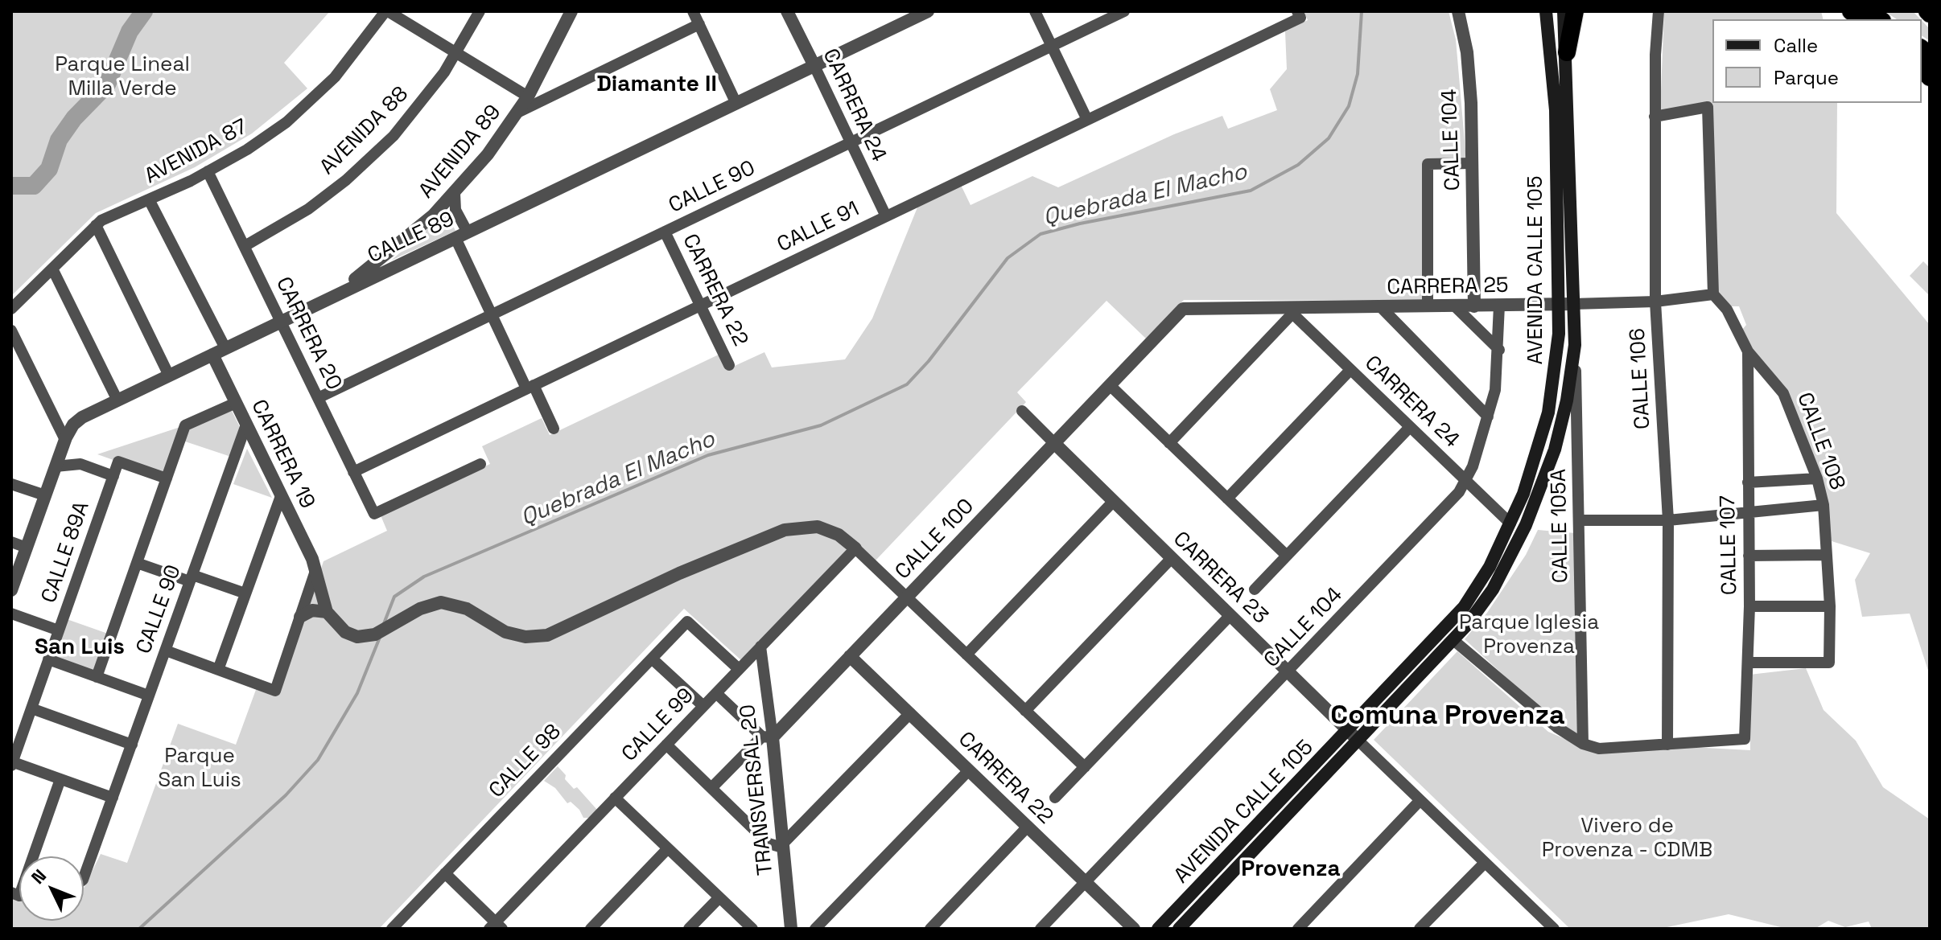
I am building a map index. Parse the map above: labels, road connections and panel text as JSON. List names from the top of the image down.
{
  "streets": {
    "main road": ["AVENIDA CALLE 105"],
    "street": [
      "CARRERA 24",
      "AVENIDA 88",
      "CALLE 104",
      "AVENIDA 87",
      "AVENIDA 89",
      "CALLE 90",
      "CALLE 91",
      "CALLE 89",
      "CARRERA 25",
      "CARRERA 22",
      "CARRERA 20",
      "CALLE 106",
      "CALLE 108",
      "CARRERA 19",
      "CALLE 105A",
      "CALLE 100",
      "CALLE 107",
      "CALLE 89A",
      "CARRERA 23",
      "CALLE 99",
      "CALLE 98",
      "TRANSVERSAL 20"
    ]
  },
  "crossings": [
    ["CARRERA 24", "CALLE 104"],
    ["CARRERA 24", "CALLE 90"],
    ["CARRERA 24", "CALLE 91"],
    ["CARRERA 24", "CALLE 89"],
    ["CARRERA 24", "AVENIDA CALLE 105"],
    ["CARRERA 24", "CARRERA 25"],
    ["AVENIDA 88", "CARRERA 20"],
    ["CALLE 104", "CARRERA 25"],
    ["CALLE 104", "CARRERA 22"],
    ["CALLE 104", "CARRERA 23"],
    ["AVENIDA 87", "CARRERA 20"],
    ["AVENIDA 89", "CALLE 89"],
    ["CALLE 90", "CARRERA 22"],
    ["CALLE 90", "CARRERA 20"],
    ["CALLE 90", "CARRERA 19"],
    ["CALLE 91", "CARRERA 22"],
    ["CALLE 91", "CARRERA 20"],
    ["CALLE 89", "CARRERA 20"],
    ["CALLE 89", "CARRERA 19"],
    ["AVENIDA CALLE 105", "CARRERA 25"],
    ["AVENIDA CALLE 105", "CALLE 105A"],
    ["AVENIDA CALLE 105", "CARRERA 23"],
    ["CARRERA 25", "CALLE 106"],
    ["CARRERA 25", "CALLE 108"],
    ["CARRERA 25", "CALLE 100"],
    ["CARRERA 22", "CALLE 100"],
    ["CALLE 106", "CALLE 107"],
    ["CALLE 108", "CALLE 107"],
    ["CALLE 100", "CARRERA 23"],
    ["CALLE 100", "TRANSVERSAL 20"],
    ["CALLE 99", "CALLE 98"],
    ["CALLE 99", "TRANSVERSAL 20"]
  ],
  "districts": [
    "Diamante II",
    "San Luis",
    "Comuna Provenza",
    "Provenza"
  ],
  "water": ["Quebrada El Macho"],
  "parks": [
    "Parque Lineal Milla Verde",
    "Parque Iglesia Provenza",
    "Parque San Luis",
    "Vivero de Provenza - CDMB"
  ],
  "legend": ["Calle", "Parque"],
  "north": "top left"
}
